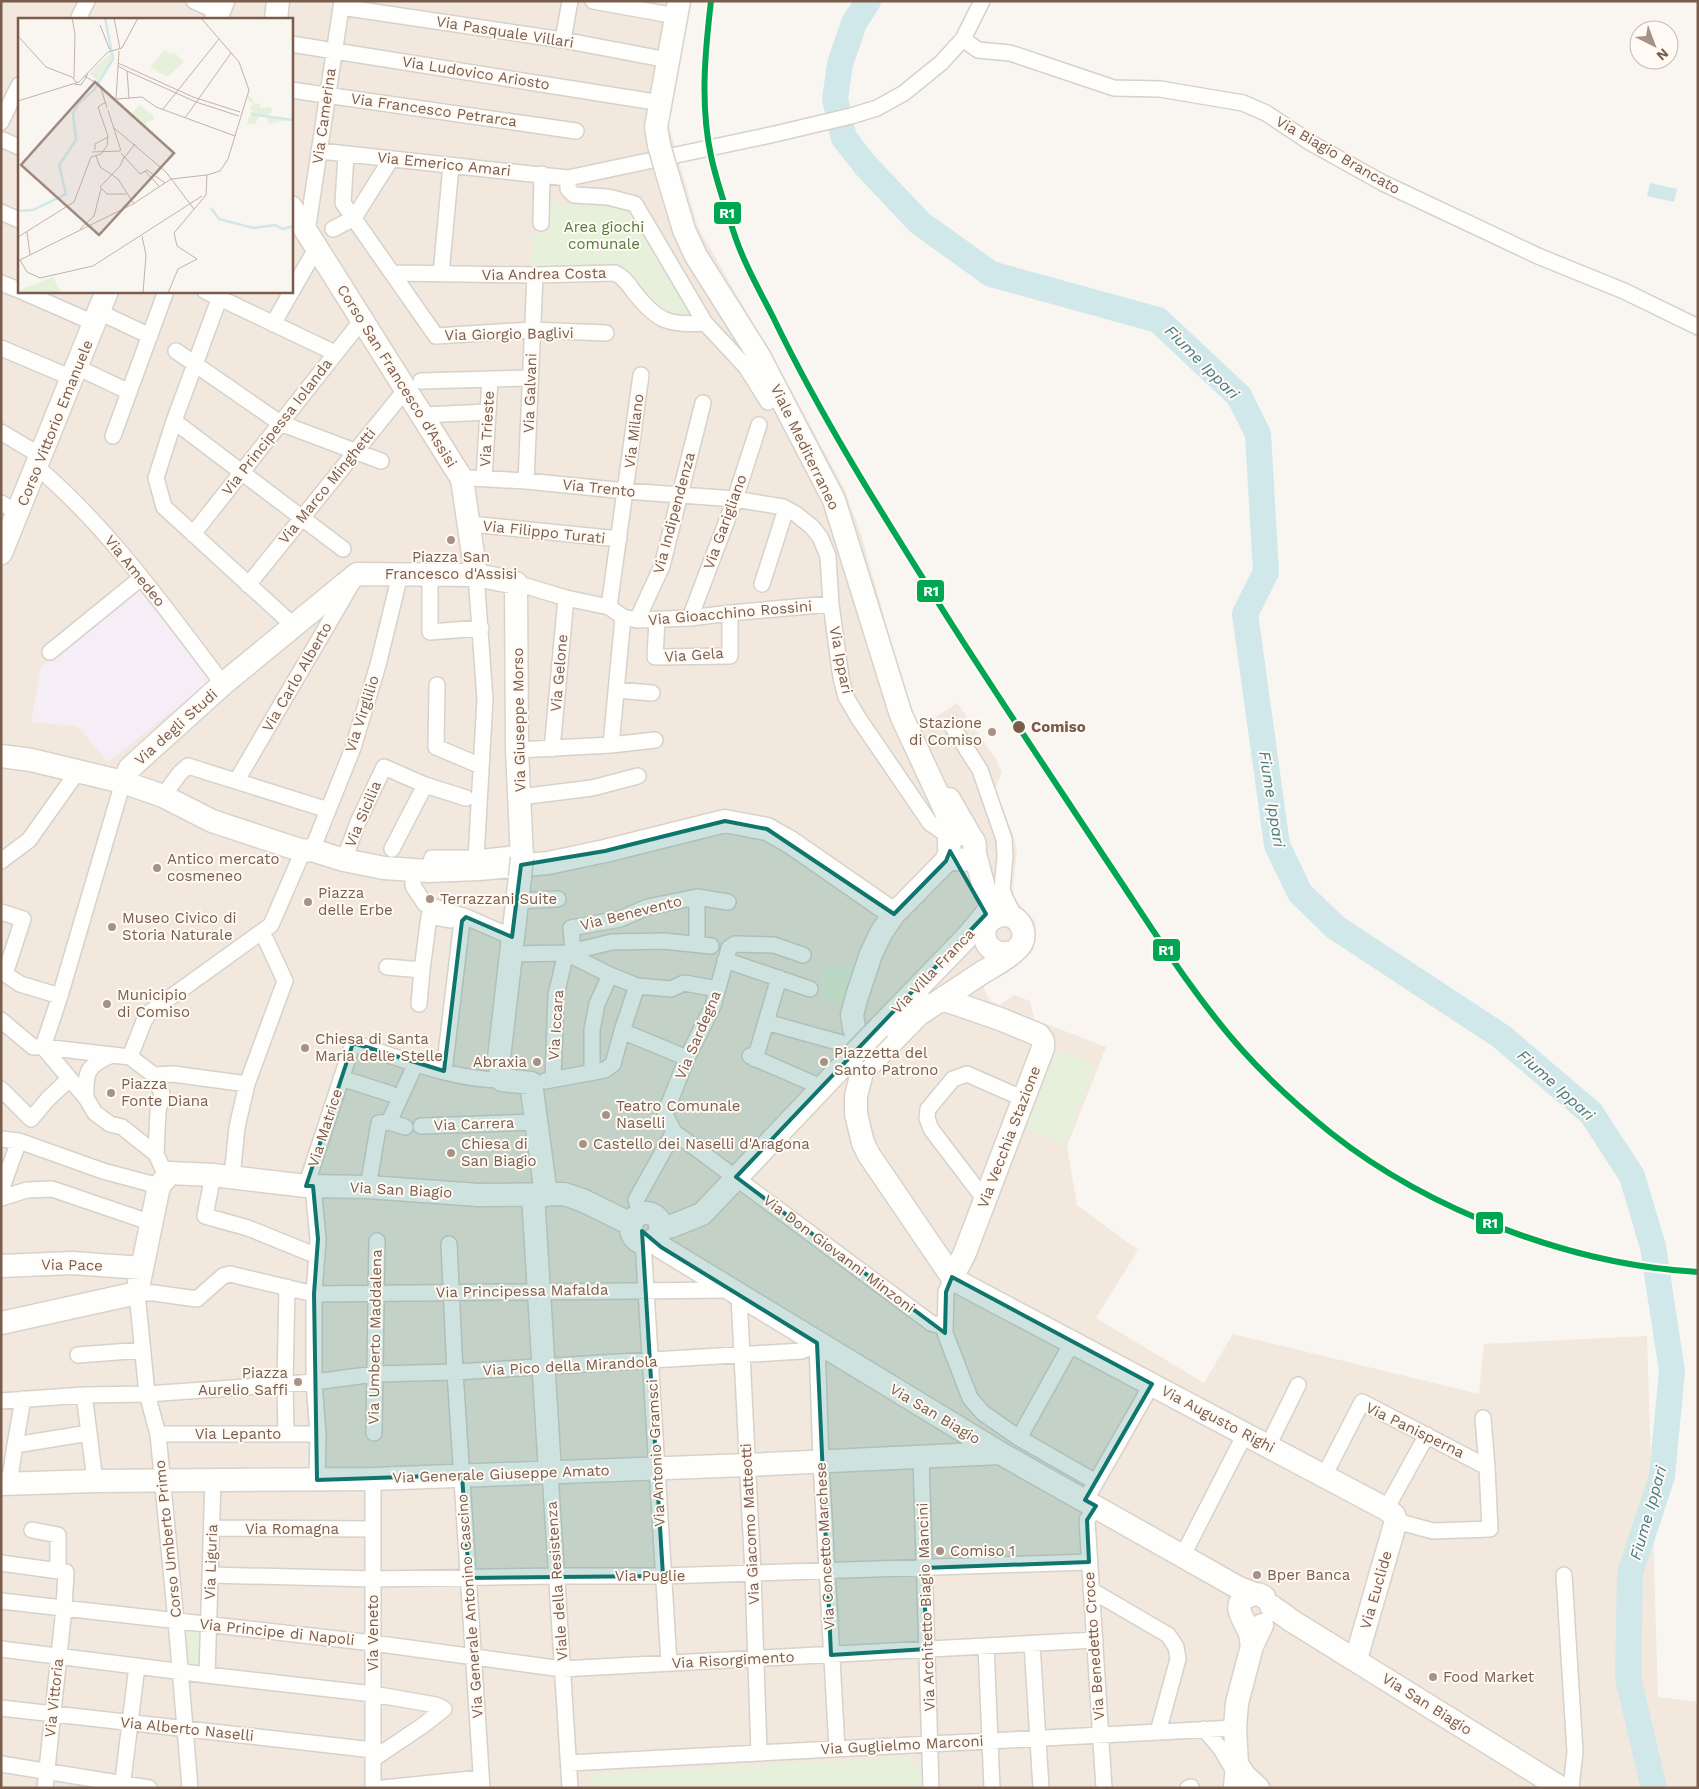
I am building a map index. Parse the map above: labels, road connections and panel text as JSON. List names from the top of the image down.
{
  "streets": {
    "street": [
      "Via Pasquale Villari",
      "Via Ludovico Ariosto",
      "Via Francesco Petrarca",
      "Via Camerina",
      "Via Biagio Brancato",
      "Via Emerico Amari",
      "Via Andrea Costa",
      "Via Giorgio Baglivi",
      "Corso San Francesco d'Assisi",
      "Via Galvani",
      "Corso Vittorio Emanuele",
      "Via Principessa Iolanda",
      "Via Trieste",
      "Via Milano",
      "Viale Mediterraneo",
      "Via Marco Minghetti",
      "Via Trento",
      "Via Indipendenza",
      "Via Garigliano",
      "Via Filippo Turati",
      "Via Amedeo",
      "Via Gioacchino Rossini",
      "Via Gela",
      "Via Ippari",
      "Via Gelone",
      "Via Carlo Alberto",
      "Via Virglilio",
      "Via Giuseppe Morso",
      "Via degli Studi",
      "Via Sicilia",
      "Via Benevento",
      "Via Villa Franca",
      "Via Iccara",
      "Via Sardegna",
      "Via Carrera",
      "Via Matrice",
      "Via Vecchia Stazione",
      "Via San Biagio",
      "Via Don Giovanni Minzoni",
      "Via Pace",
      "Via Principessa Mafalda",
      "Via Umberto Maddalena",
      "Via Pico della Mirandola",
      "Via Augusto Righi",
      "Via Panisperna",
      "Via Lepanto",
      "Via Antonio Gramsci",
      "Via Generale Giuseppe Amato",
      "Via Giacomo Matteotti",
      "Via Romagna",
      "Corso Umberto Primo",
      "Via Concetto Marchese",
      "Via Liguria",
      "Via Puglie",
      "Viale della Resistenza",
      "Via Euclide",
      "Via Generale Antonino Cascino",
      "Via Architetto Biagio Mancini",
      "Via Principe di Napoli",
      "Via Veneto",
      "Via Benedetto Croce",
      "Via Risorgimento",
      "Via Vittoria",
      "Via Alberto Naselli",
      "Via Guglielmo Marconi"
    ]
  },
  "crossings": [
    ["Via Pasquale Villari", "Via Camerina"],
    ["Via Pasquale Villari", "Viale Mediterraneo"],
    ["Via Ludovico Ariosto", "Via Camerina"],
    ["Via Ludovico Ariosto", "Viale Mediterraneo"],
    ["Via Francesco Petrarca", "Via Camerina"],
    ["Via Camerina", "Via Emerico Amari"],
    ["Via Camerina", "Corso San Francesco d'Assisi"],
    ["Via Emerico Amari", "Via Giorgio Baglivi"],
    ["Via Andrea Costa", "Via Giorgio Baglivi"],
    ["Via Andrea Costa", "Via Galvani"],
    ["Via Giorgio Baglivi", "Via Galvani"],
    ["Corso San Francesco d'Assisi", "Via Principessa Iolanda"],
    ["Corso San Francesco d'Assisi", "Via Trieste"],
    ["Corso San Francesco d'Assisi", "Via Marco Minghetti"],
    ["Corso San Francesco d'Assisi", "Via Trento"],
    ["Corso San Francesco d'Assisi", "Via Filippo Turati"],
    ["Via Galvani", "Via Trento"],
    ["Corso Vittorio Emanuele", "Via Amedeo"],
    ["Via Trieste", "Via Trento"],
    ["Via Milano", "Via Trento"],
    ["Via Milano", "Via Filippo Turati"],
    ["Via Trento", "Via Indipendenza"],
    ["Via Trento", "Via Garigliano"],
    ["Via Trento", "Via Ippari"],
    ["Via Indipendenza", "Via Gioacchino Rossini"],
    ["Via Garigliano", "Via Gioacchino Rossini"],
    ["Via Garigliano", "Via Ippari"],
    ["Via Amedeo", "Via degli Studi"],
    ["Via Gioacchino Rossini", "Via Gela"],
    ["Via Gioacchino Rossini", "Via Ippari"],
    ["Via Ippari", "Via Villa Franca"],
    ["Via Carlo Alberto", "Via degli Studi"],
    ["Via Benevento", "Via Iccara"],
    ["Via Benevento", "Via Sardegna"],
    ["Via Sardegna", "Via Antonio Gramsci"],
    ["Via Carrera", "Viale della Resistenza"],
    ["Via Matrice", "Via San Biagio"],
    ["Via Vecchia Stazione", "Via Augusto Righi"],
    ["Via San Biagio", "Via Principessa Mafalda"],
    ["Via San Biagio", "Via Pico della Mirandola"],
    ["Via San Biagio", "Via Antonio Gramsci"],
    ["Via San Biagio", "Via Generale Giuseppe Amato"],
    ["Via San Biagio", "Via Giacomo Matteotti"],
    ["Via San Biagio", "Via Concetto Marchese"],
    ["Via San Biagio", "Viale della Resistenza"],
    ["Via San Biagio", "Via Euclide"],
    ["Via San Biagio", "Via Benedetto Croce"],
    ["Via Principessa Mafalda", "Via Umberto Maddalena"],
    ["Via Principessa Mafalda", "Via Antonio Gramsci"],
    ["Via Principessa Mafalda", "Via Giacomo Matteotti"],
    ["Via Principessa Mafalda", "Corso Umberto Primo"],
    ["Via Principessa Mafalda", "Viale della Resistenza"],
    ["Via Principessa Mafalda", "Via Generale Antonino Cascino"],
    ["Via Umberto Maddalena", "Via Pico della Mirandola"],
    ["Via Pico della Mirandola", "Via Antonio Gramsci"],
    ["Via Pico della Mirandola", "Via Giacomo Matteotti"],
    ["Via Pico della Mirandola", "Corso Umberto Primo"],
    ["Via Pico della Mirandola", "Via Concetto Marchese"],
    ["Via Pico della Mirandola", "Viale della Resistenza"],
    ["Via Pico della Mirandola", "Via Generale Antonino Cascino"],
    ["Via Augusto Righi", "Via Panisperna"],
    ["Via Augusto Righi", "Via Euclide"],
    ["Via Augusto Righi", "Via Benedetto Croce"],
    ["Via Panisperna", "Via Euclide"],
    ["Via Lepanto", "Corso Umberto Primo"],
    ["Via Antonio Gramsci", "Via Generale Giuseppe Amato"],
    ["Via Antonio Gramsci", "Via Puglie"],
    ["Via Antonio Gramsci", "Via Risorgimento"],
    ["Via Generale Giuseppe Amato", "Via Giacomo Matteotti"],
    ["Via Generale Giuseppe Amato", "Corso Umberto Primo"],
    ["Via Generale Giuseppe Amato", "Via Concetto Marchese"],
    ["Via Generale Giuseppe Amato", "Via Liguria"],
    ["Via Generale Giuseppe Amato", "Viale della Resistenza"],
    ["Via Generale Giuseppe Amato", "Via Generale Antonino Cascino"],
    ["Via Generale Giuseppe Amato", "Via Architetto Biagio Mancini"],
    ["Via Generale Giuseppe Amato", "Via Veneto"],
    ["Via Giacomo Matteotti", "Via Puglie"],
    ["Via Giacomo Matteotti", "Via Risorgimento"],
    ["Via Giacomo Matteotti", "Via Guglielmo Marconi"],
    ["Via Romagna", "Via Liguria"],
    ["Via Romagna", "Via Veneto"],
    ["Corso Umberto Primo", "Via Principe di Napoli"],
    ["Corso Umberto Primo", "Via Alberto Naselli"],
    ["Via Concetto Marchese", "Via Puglie"],
    ["Via Concetto Marchese", "Via Risorgimento"],
    ["Via Concetto Marchese", "Via Guglielmo Marconi"],
    ["Via Liguria", "Via Puglie"],
    ["Via Liguria", "Via Principe di Napoli"],
    ["Via Puglie", "Viale della Resistenza"],
    ["Via Puglie", "Via Generale Antonino Cascino"],
    ["Via Puglie", "Via Architetto Biagio Mancini"],
    ["Via Puglie", "Via Veneto"],
    ["Via Puglie", "Via Benedetto Croce"],
    ["Viale della Resistenza", "Via Risorgimento"],
    ["Viale della Resistenza", "Via Guglielmo Marconi"],
    ["Via Generale Antonino Cascino", "Via Risorgimento"],
    ["Via Architetto Biagio Mancini", "Via Risorgimento"],
    ["Via Architetto Biagio Mancini", "Via Guglielmo Marconi"],
    ["Via Principe di Napoli", "Via Veneto"],
    ["Via Principe di Napoli", "Via Risorgimento"],
    ["Via Principe di Napoli", "Via Vittoria"],
    ["Via Veneto", "Via Risorgimento"],
    ["Via Veneto", "Via Alberto Naselli"],
    ["Via Benedetto Croce", "Via Risorgimento"],
    ["Via Benedetto Croce", "Via Guglielmo Marconi"],
    ["Via Vittoria", "Via Alberto Naselli"]
  ],
  "water": ["Fiume Ippari"],
  "parks": ["Area giochi comunale"],
  "places": [
    "Piazza San Francesco d'Assisi",
    "Comiso",
    "Stazione di Comiso",
    "Antico mercato cosmeneo",
    "Terrazzani Suite",
    "Piazza delle Erbe",
    "Museo Civico di Storia Naturale",
    "Municipio di Comiso",
    "Chiesa di Santa Maria delle Stelle",
    "Abraxia",
    "Piazzetta del Santo Patrono",
    "Piazza Fonte Diana",
    "Teatro Comunale Naselli",
    "Castello dei Naselli d'Aragona",
    "Chiesa di San Biagio",
    "Piazza Aurelio Saffi",
    "Comiso 1",
    "Bper Banca",
    "Food Market"
  ],
  "lines": ["transit line R1"],
  "north": "bottom right"
}
